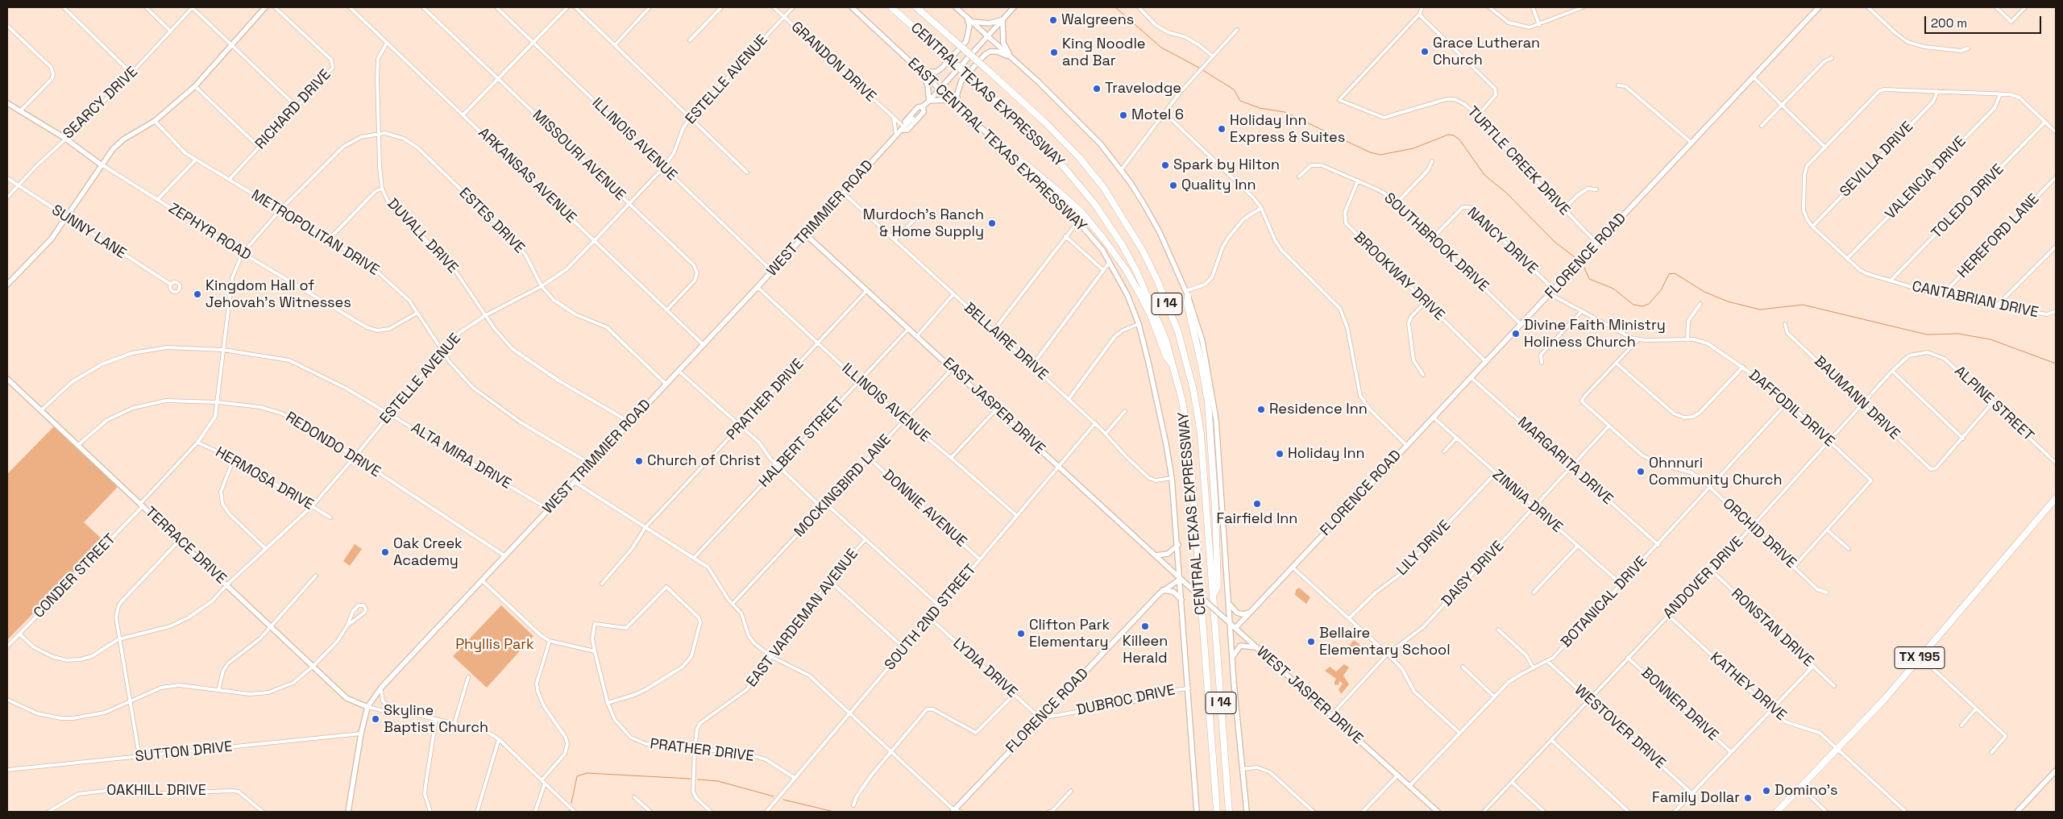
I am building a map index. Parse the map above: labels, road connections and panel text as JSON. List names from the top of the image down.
{
  "streets": {
    "highway": ["CENTRAL TEXAS EXPRESSWAY", "I 14", "TX 195"],
    "street": [
      "GRANDON DRIVE",
      "ESTELLE AVENUE",
      "SEARCY DRIVE",
      "RICHARD DRIVE",
      "ILLINOIS AVENUE",
      "EAST CENTRAL TEXAS EXPRESSWAY",
      "MISSOURI AVENUE",
      "SEVILLA DRIVE",
      "TURTLE CREEK DRIVE",
      "ARKANSAS AVENUE",
      "VALENCIA DRIVE",
      "TOLEDO DRIVE",
      "WEST TRIMMIER ROAD",
      "ESTES DRIVE",
      "SUNNY LANE",
      "ZEPHYR ROAD",
      "METROPOLITAN DRIVE",
      "DUVALL DRIVE",
      "HEREFORD LANE",
      "NANCY DRIVE",
      "SOUTHBROOK DRIVE",
      "FLORENCE ROAD",
      "BROOKWAY DRIVE",
      "CANTABRIAN DRIVE",
      "BELLAIRE DRIVE",
      "BAUMANN DRIVE",
      "PRATHER DRIVE",
      "ALPINE STREET",
      "EAST JASPER DRIVE",
      "DAFFODIL DRIVE",
      "HALBERT STREET",
      "REDONDO DRIVE",
      "ALTA MIRA DRIVE",
      "MARGARITA DRIVE",
      "HERMOSA DRIVE",
      "MOCKINGBIRD LANE",
      "ZINNIA DRIVE",
      "DONNIE AVENUE",
      "ORCHID DRIVE",
      "TERRACE DRIVE",
      "LILY DRIVE",
      "DAISY DRIVE",
      "CONDER STREET",
      "ANDOVER DRIVE",
      "BOTANICAL DRIVE",
      "SOUTH 2ND STREET",
      "EAST VARDEMAN AVENUE",
      "RONSTAN DRIVE",
      "LYDIA DRIVE",
      "KATHEY DRIVE",
      "WEST JASPER DRIVE",
      "DUBROC DRIVE",
      "BONNER DRIVE",
      "WESTOVER DRIVE",
      "SUTTON DRIVE",
      "OAKHILL DRIVE"
    ]
  },
  "crossings": [
    ["GRANDON DRIVE", "ESTELLE AVENUE"],
    ["GRANDON DRIVE", "WEST TRIMMIER ROAD"],
    ["ESTELLE AVENUE", "ILLINOIS AVENUE"],
    ["ESTELLE AVENUE", "MISSOURI AVENUE"],
    ["ESTELLE AVENUE", "ARKANSAS AVENUE"],
    ["ESTELLE AVENUE", "ESTES DRIVE"],
    ["ESTELLE AVENUE", "METROPOLITAN DRIVE"],
    ["ESTELLE AVENUE", "DUVALL DRIVE"],
    ["ESTELLE AVENUE", "REDONDO DRIVE"],
    ["ESTELLE AVENUE", "ALTA MIRA DRIVE"],
    ["ESTELLE AVENUE", "HERMOSA DRIVE"],
    ["ESTELLE AVENUE", "TERRACE DRIVE"],
    ["ESTELLE AVENUE", "CONDER STREET"],
    ["SEARCY DRIVE", "SUNNY LANE"],
    ["SEARCY DRIVE", "ZEPHYR ROAD"],
    ["RICHARD DRIVE", "METROPOLITAN DRIVE"],
    ["ILLINOIS AVENUE", "WEST TRIMMIER ROAD"],
    ["ILLINOIS AVENUE", "PRATHER DRIVE"],
    ["ILLINOIS AVENUE", "HALBERT STREET"],
    ["ILLINOIS AVENUE", "MOCKINGBIRD LANE"],
    ["ILLINOIS AVENUE", "SOUTH 2ND STREET"],
    ["EAST CENTRAL TEXAS EXPRESSWAY", "WEST TRIMMIER ROAD"],
    ["EAST CENTRAL TEXAS EXPRESSWAY", "FLORENCE ROAD"],
    ["EAST CENTRAL TEXAS EXPRESSWAY", "BELLAIRE DRIVE"],
    ["EAST CENTRAL TEXAS EXPRESSWAY", "EAST JASPER DRIVE"],
    ["EAST CENTRAL TEXAS EXPRESSWAY", "WEST JASPER DRIVE"],
    ["EAST CENTRAL TEXAS EXPRESSWAY", "DUBROC DRIVE"],
    ["MISSOURI AVENUE", "ARKANSAS AVENUE"],
    ["SEVILLA DRIVE", "CANTABRIAN DRIVE"],
    ["TURTLE CREEK DRIVE", "FLORENCE ROAD"],
    ["ARKANSAS AVENUE", "WEST TRIMMIER ROAD"],
    ["ARKANSAS AVENUE", "DUVALL DRIVE"],
    ["VALENCIA DRIVE", "CANTABRIAN DRIVE"],
    ["TOLEDO DRIVE", "CANTABRIAN DRIVE"],
    ["WEST TRIMMIER ROAD", "ESTES DRIVE"],
    ["WEST TRIMMIER ROAD", "METROPOLITAN DRIVE"],
    ["WEST TRIMMIER ROAD", "DUVALL DRIVE"],
    ["WEST TRIMMIER ROAD", "BELLAIRE DRIVE"],
    ["WEST TRIMMIER ROAD", "EAST JASPER DRIVE"],
    ["WEST TRIMMIER ROAD", "REDONDO DRIVE"],
    ["WEST TRIMMIER ROAD", "ALTA MIRA DRIVE"],
    ["WEST TRIMMIER ROAD", "TERRACE DRIVE"],
    ["WEST TRIMMIER ROAD", "SUTTON DRIVE"],
    ["ESTES DRIVE", "DUVALL DRIVE"],
    ["ESTES DRIVE", "CONDER STREET"],
    ["ZEPHYR ROAD", "METROPOLITAN DRIVE"],
    ["ZEPHYR ROAD", "CONDER STREET"],
    ["METROPOLITAN DRIVE", "CONDER STREET"],
    ["DUVALL DRIVE", "CONDER STREET"],
    ["HEREFORD LANE", "CANTABRIAN DRIVE"],
    ["NANCY DRIVE", "SOUTHBROOK DRIVE"],
    ["NANCY DRIVE", "FLORENCE ROAD"],
    ["SOUTHBROOK DRIVE", "FLORENCE ROAD"],
    ["SOUTHBROOK DRIVE", "BROOKWAY DRIVE"],
    ["FLORENCE ROAD", "BROOKWAY DRIVE"],
    ["FLORENCE ROAD", "EAST JASPER DRIVE"],
    ["FLORENCE ROAD", "DAFFODIL DRIVE"],
    ["FLORENCE ROAD", "MARGARITA DRIVE"],
    ["FLORENCE ROAD", "ZINNIA DRIVE"],
    ["FLORENCE ROAD", "LYDIA DRIVE"],
    ["FLORENCE ROAD", "WEST JASPER DRIVE"],
    ["FLORENCE ROAD", "DUBROC DRIVE"],
    ["BELLAIRE DRIVE", "SOUTH 2ND STREET"],
    ["BAUMANN DRIVE", "ANDOVER DRIVE"],
    ["PRATHER DRIVE", "EAST JASPER DRIVE"],
    ["PRATHER DRIVE", "SOUTH 2ND STREET"],
    ["PRATHER DRIVE", "EAST VARDEMAN AVENUE"],
    ["ALPINE STREET", "ANDOVER DRIVE"],
    ["EAST JASPER DRIVE", "HALBERT STREET"],
    ["EAST JASPER DRIVE", "MOCKINGBIRD LANE"],
    ["EAST JASPER DRIVE", "SOUTH 2ND STREET"],
    ["EAST JASPER DRIVE", "WEST JASPER DRIVE"],
    ["DAFFODIL DRIVE", "ORCHID DRIVE"],
    ["DAFFODIL DRIVE", "ANDOVER DRIVE"],
    ["DAFFODIL DRIVE", "BOTANICAL DRIVE"],
    ["REDONDO DRIVE", "TERRACE DRIVE"],
    ["REDONDO DRIVE", "CONDER STREET"],
    ["ALTA MIRA DRIVE", "TERRACE DRIVE"],
    ["ALTA MIRA DRIVE", "CONDER STREET"],
    ["MARGARITA DRIVE", "DAISY DRIVE"],
    ["MARGARITA DRIVE", "BOTANICAL DRIVE"],
    ["HERMOSA DRIVE", "CONDER STREET"],
    ["MOCKINGBIRD LANE", "DONNIE AVENUE"],
    ["ZINNIA DRIVE", "LILY DRIVE"],
    ["ZINNIA DRIVE", "DAISY DRIVE"],
    ["ZINNIA DRIVE", "BOTANICAL DRIVE"],
    ["DONNIE AVENUE", "SOUTH 2ND STREET"],
    ["ORCHID DRIVE", "DAISY DRIVE"],
    ["ORCHID DRIVE", "ANDOVER DRIVE"],
    ["ORCHID DRIVE", "BOTANICAL DRIVE"],
    ["TERRACE DRIVE", "CONDER STREET"],
    ["DAISY DRIVE", "WEST JASPER DRIVE"],
    ["ANDOVER DRIVE", "RONSTAN DRIVE"],
    ["ANDOVER DRIVE", "KATHEY DRIVE"],
    ["ANDOVER DRIVE", "BONNER DRIVE"],
    ["ANDOVER DRIVE", "WESTOVER DRIVE"],
    ["BOTANICAL DRIVE", "WEST JASPER DRIVE"],
    ["BOTANICAL DRIVE", "WESTOVER DRIVE"],
    ["SOUTH 2ND STREET", "LYDIA DRIVE"],
    ["TX 195", "KATHEY DRIVE"],
    ["LYDIA DRIVE", "DUBROC DRIVE"]
  ],
  "parks": ["Phyllis Park"],
  "places": [
    "Walgreens",
    "Grace Lutheran Church",
    "King Noodle and Bar",
    "Travelodge",
    "Motel 6",
    "Holiday Inn Express & Suites",
    "Spark by Hilton",
    "Quality Inn",
    "Murdoch's Ranch & Home Supply",
    "Kingdom Hall of Jehovah's Witnesses",
    "Divine Faith Ministry Holiness Church",
    "Residence Inn",
    "Holiday Inn",
    "Church of Christ",
    "Ohnnuri Community Church",
    "Fairfield Inn",
    "Oak Creek Academy",
    "Killeen Herald",
    "Clifton Park Elementary",
    "Bellaire Elementary School",
    "Skyline Baptist Church",
    "Domino's",
    "Family Dollar"
  ],
  "scale_bar": "200 m"
}
